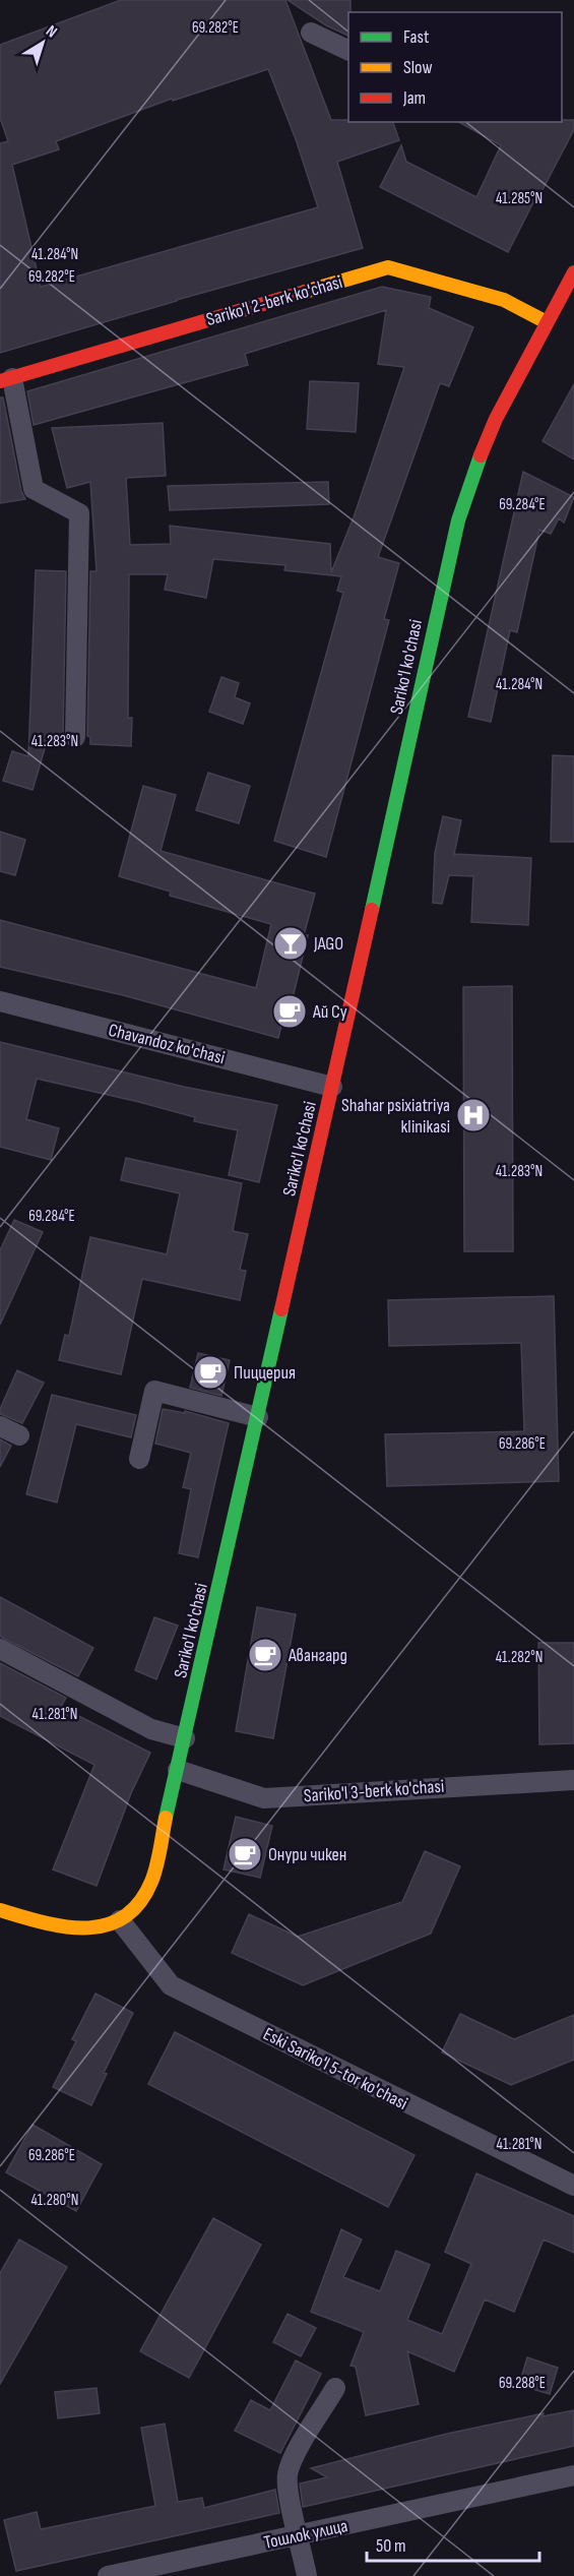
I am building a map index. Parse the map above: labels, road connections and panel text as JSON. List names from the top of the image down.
{
  "streets": {
    "main road": ["Sariko'l 2-berk ko'chasi", "Sariko'l ko'chasi"],
    "street": [
      "Chavandoz ko'chasi",
      "Sariko'l 3-berk ko'chasi",
      "Eski Sariko'l 5-tor ko'chasi",
      "Тошлок улица"
    ]
  },
  "crossings": [
    ["Sariko'l 2-berk ko'chasi", "Sariko'l ko'chasi"],
    ["Sariko'l ko'chasi", "Chavandoz ko'chasi"],
    ["Sariko'l ko'chasi", "Sariko'l 3-berk ko'chasi"],
    ["Sariko'l ko'chasi", "Eski Sariko'l 5-tor ko'chasi"]
  ],
  "places": {
    "bar": ["JAGO"],
    "cafe": [
      "Ай Су",
      "Пиццерия",
      "Авангард",
      "Онури чикен"
    ],
    "hospital": ["Shahar psixiatriya klinikasi"]
  },
  "legend": ["Fast", "Slow", "Jam"],
  "scale_bar": "50 m",
  "north": "top right",
  "coordinates": [
    "69.282°E",
    "41.285°N",
    "41.284°N",
    "69.284°E",
    "41.283°N",
    "69.286°E",
    "41.282°N",
    "41.281°N",
    "41.280°N",
    "69.288°E"
  ]
}
